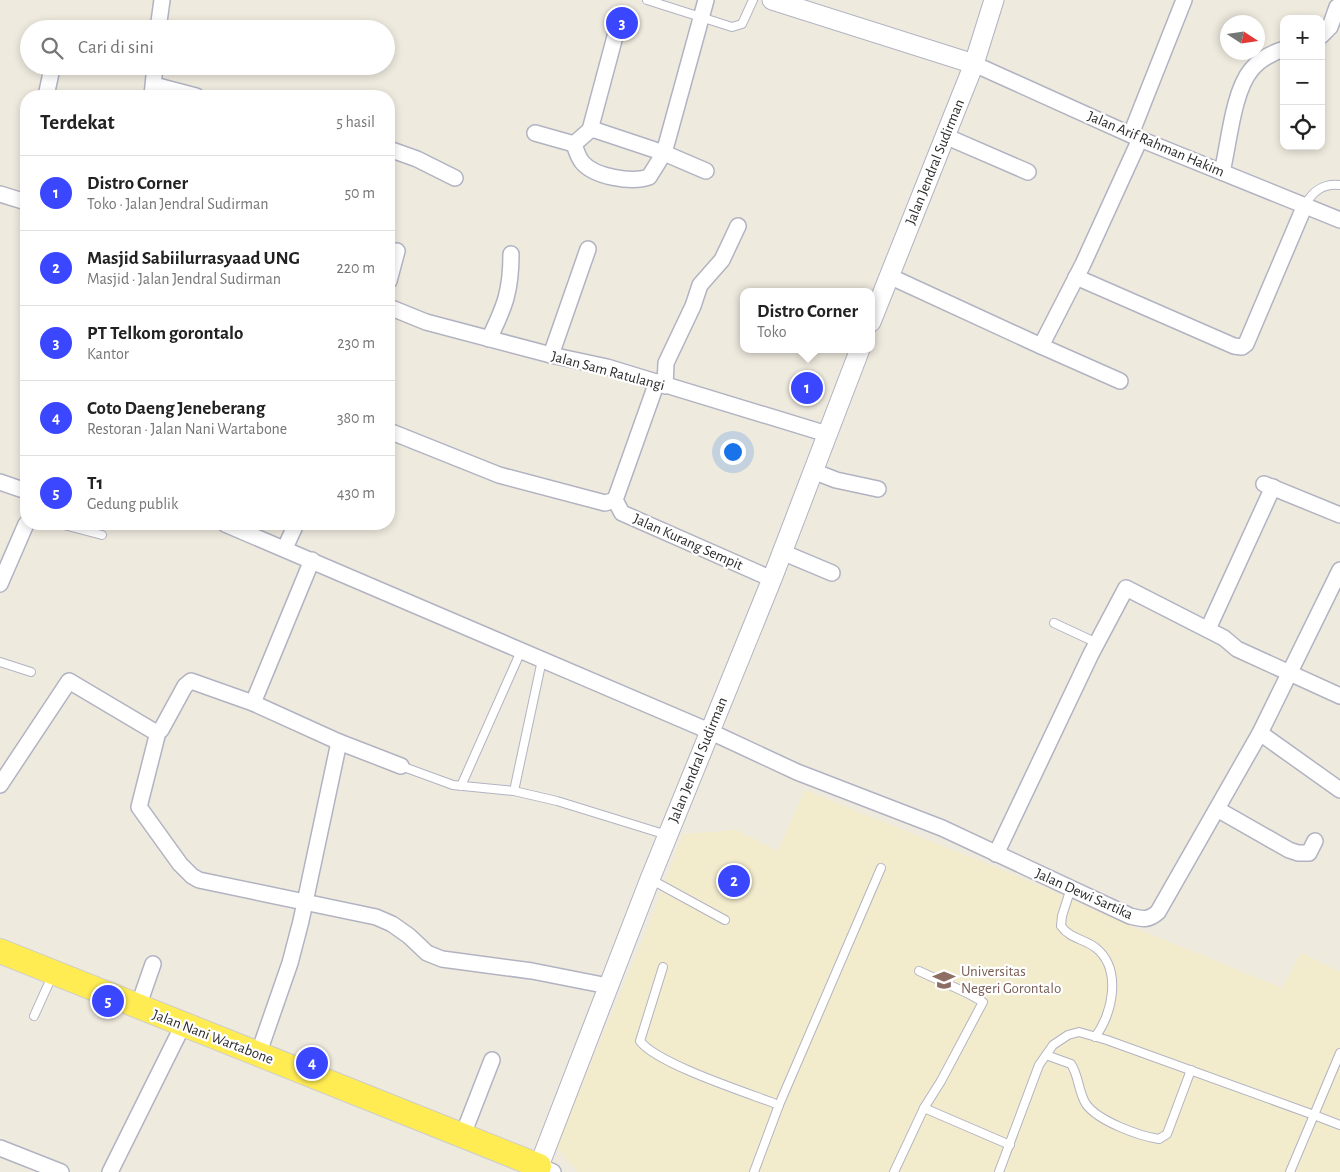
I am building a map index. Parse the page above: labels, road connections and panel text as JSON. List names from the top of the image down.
{
  "streets": {
    "main road": ["Jalan Nani Wartabone"],
    "street": [
      "Jalan Arif Rahman Hakim",
      "Jalan Jendral Sudirman",
      "Jalan Sam Ratulangi",
      "Jalan Kurang Sempit",
      "Jalan Dewi Sartika"
    ]
  },
  "crossings": [
    ["Jalan Arif Rahman Hakim", "Jalan Jendral Sudirman"],
    ["Jalan Jendral Sudirman", "Jalan Sam Ratulangi"],
    ["Jalan Jendral Sudirman", "Jalan Kurang Sempit"],
    ["Jalan Jendral Sudirman", "Jalan Dewi Sartika"],
    ["Jalan Jendral Sudirman", "Jalan Nani Wartabone"]
  ],
  "places": {
    "school or university": ["Universitas Negeri Gorontalo"]
  },
  "north": "right",
  "page": {
    "pins": [
      "3",
      "1",
      "2",
      "5",
      "4"
    ],
    "map_buttons": ["+", "−"],
    "search": "Cari di sini",
    "heading": ["Terdekat", "5 hasil"],
    "list": [
      {
        "mark": "1",
        "name": "Distro Corner",
        "note": "Toko · Jalan Jendral Sudirman",
        "value": "50 m"
      },
      {
        "mark": "2",
        "name": "Masjid Sabiilurrasyaad UNG",
        "note": "Masjid · Jalan Jendral Sudirman",
        "value": "220 m"
      },
      {
        "mark": "3",
        "name": "PT Telkom gorontalo",
        "note": "Kantor",
        "value": "230 m"
      },
      {
        "mark": "4",
        "name": "Coto Daeng Jeneberang",
        "note": "Restoran · Jalan Nani Wartabone",
        "value": "380 m"
      },
      {
        "mark": "5",
        "name": "T1",
        "note": "Gedung publik",
        "value": "430 m"
      }
    ],
    "popup": ["Distro Corner", "Toko"]
  }
}
